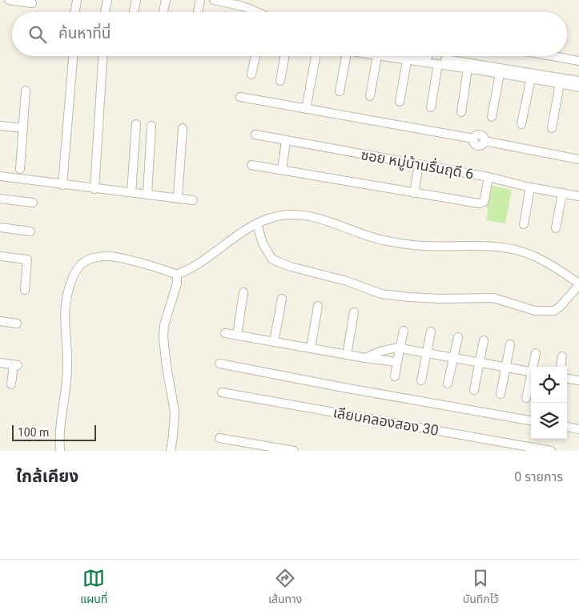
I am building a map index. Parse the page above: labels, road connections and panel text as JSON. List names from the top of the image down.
{
  "streets": {
    "street": ["ซอย หมู่บ้านรื่นฤดี 6", "เลียบคลองสอง 30"]
  },
  "scale_bar": "100 m",
  "page": {
    "search": "ค้นหาที่นี่",
    "scale": "100 m",
    "heading": ["ใกล้เคียง", "0 รายการ"],
    "nav": ["แผนที่", "เส้นทาง", "บันทึกไว้"]
  }
}
